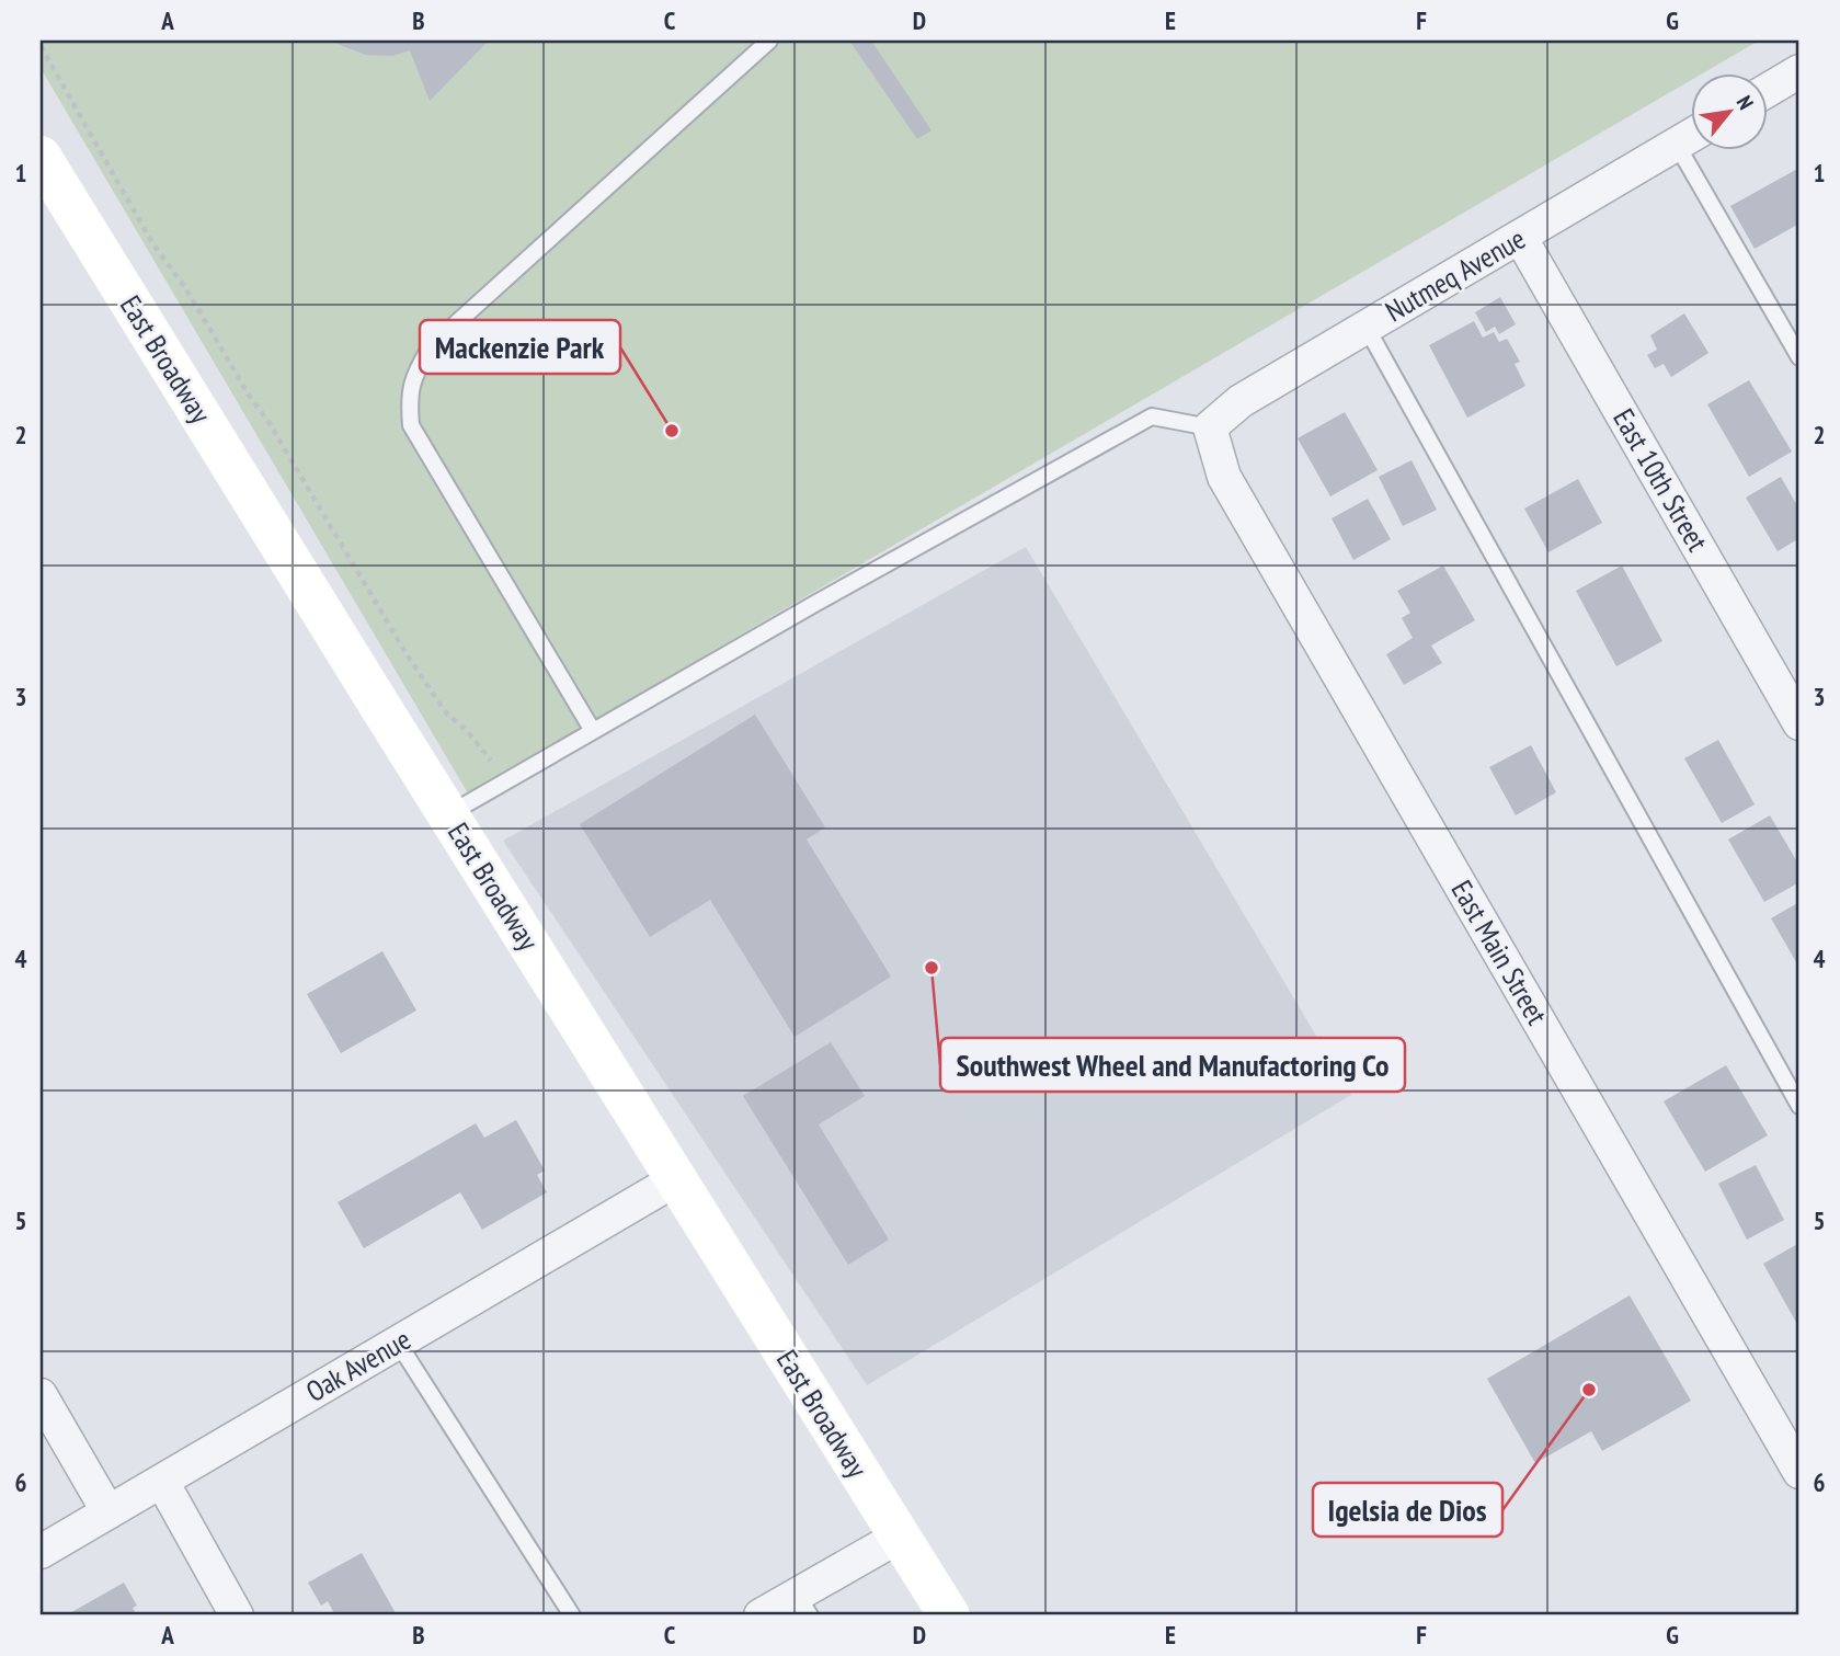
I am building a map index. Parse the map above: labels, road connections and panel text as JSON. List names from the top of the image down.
{
  "streets": {
    "main road": ["East Broadway"],
    "street": [
      "Nutmeq Avenue",
      "East 10th Street",
      "East Main Street",
      "Oak Avenue"
    ]
  },
  "crossings": [
    ["Nutmeq Avenue", "East 10th Street"],
    ["Nutmeq Avenue", "East Main Street"],
    ["East Broadway", "Oak Avenue"]
  ],
  "places": ["Mackenzie Park", "Southwest Wheel and Manufactoring Co", "Igelsia de Dios"],
  "north": "top right",
  "grid": {
    "columns": [
      "A",
      "B",
      "C",
      "D",
      "E",
      "F",
      "G"
    ],
    "rows": [
      "1",
      "2",
      "3",
      "4",
      "5",
      "6"
    ]
  }
}
